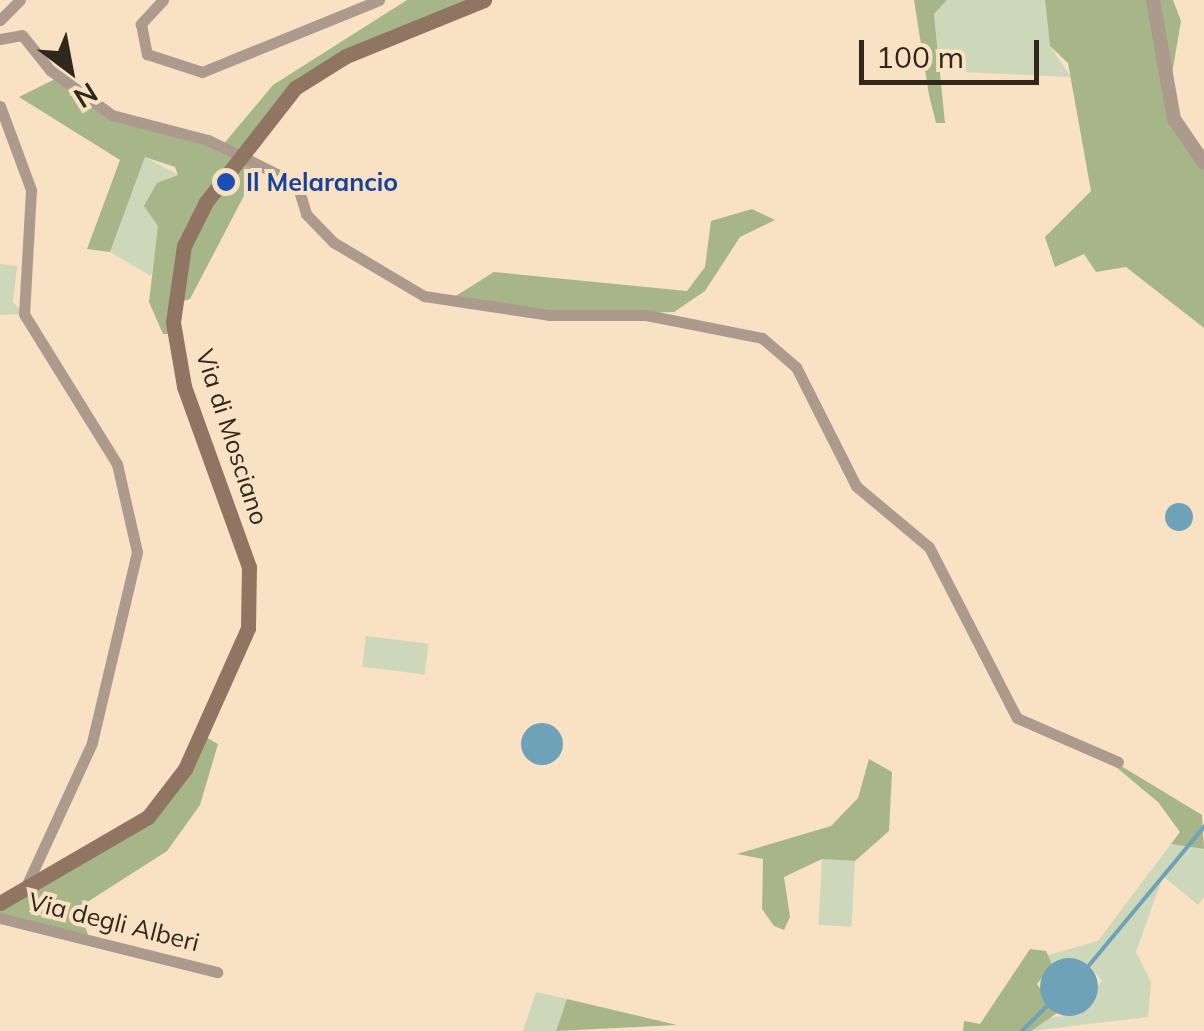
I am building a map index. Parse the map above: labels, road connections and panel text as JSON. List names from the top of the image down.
{
  "streets": {
    "main road": ["Via di Mosciano"],
    "street": ["Via degli Alberi"]
  },
  "places": ["Il Melarancio"],
  "scale_bar": "100 m",
  "north": "bottom right"
}
